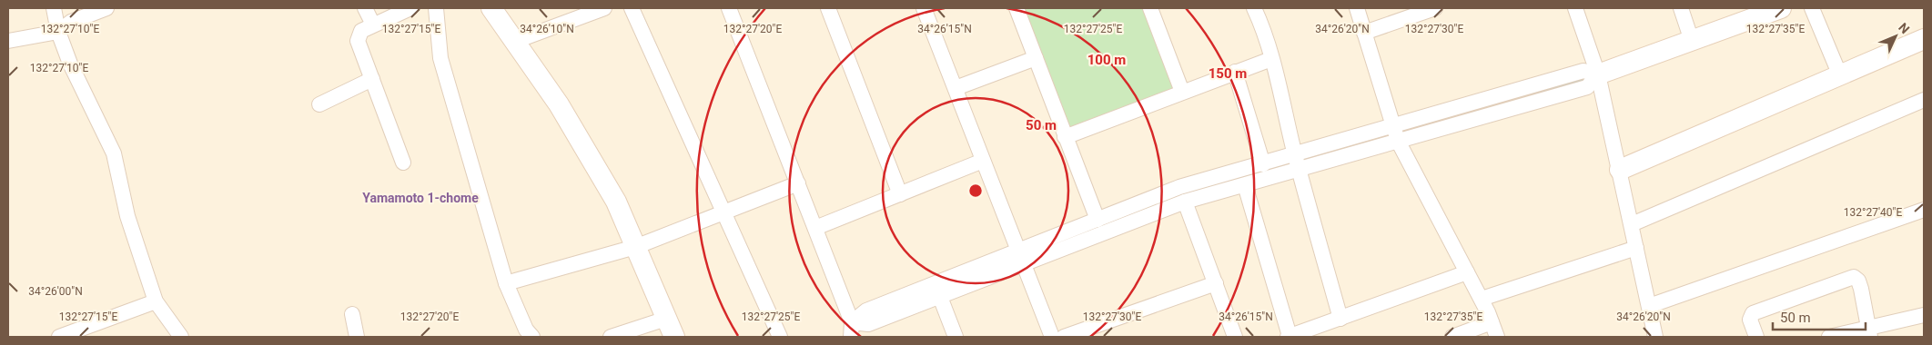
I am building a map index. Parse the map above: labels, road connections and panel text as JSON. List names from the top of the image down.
{
  "districts": ["Yamamoto 1-chome"],
  "scale_bar": "50 m",
  "north": "top right",
  "coordinates": [
    "132°27'10\"E",
    "132°27'15\"E",
    "132°27'20\"E",
    "132°27'30\"E",
    "132°27'35\"E",
    "132°27'25\"E",
    "34°26'10\"N",
    "34°26'15\"N",
    "34°26'20\"N",
    "132°27'40\"E",
    "34°26'00\"N"
  ],
  "rings": ["100 m", "150 m", "50 m"]
}
